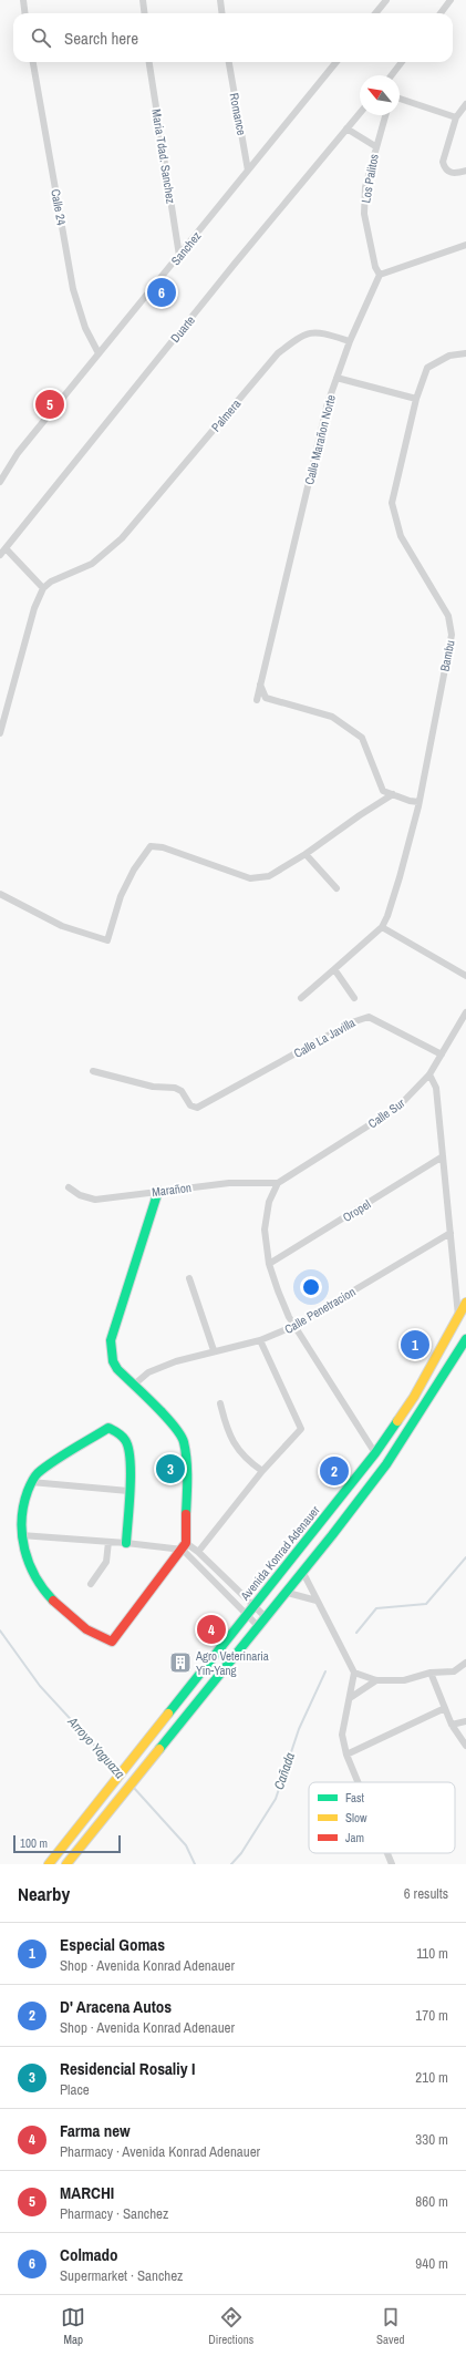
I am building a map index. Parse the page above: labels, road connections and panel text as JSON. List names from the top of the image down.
{
  "streets": {
    "main road": ["Avenida Konrad Adenauer"],
    "street": [
      "Romance",
      "Maria Tdad. Sanchez",
      "Los Palitos",
      "Calle 24",
      "Sanchez",
      "Duarte",
      "Palmera",
      "Calle Marañon Norte",
      "Bambu",
      "Calle La Javilla",
      "Calle Sur",
      "Marañon",
      "Oropel",
      "Calle Penetracion"
    ]
  },
  "crossings": [
    ["Romance", "Sanchez"],
    ["Maria Tdad. Sanchez", "Sanchez"],
    ["Los Palitos", "Calle Marañon Norte"],
    ["Calle 24", "Sanchez"],
    ["Palmera", "Calle Marañon Norte"],
    ["Calle La Javilla", "Calle Sur"],
    ["Calle Sur", "Marañon"]
  ],
  "water": ["Arroyo Yaguaza", "Cañada"],
  "places": {
    "building": ["Agro Veterinaria Yin-Yang"]
  },
  "legend": ["Fast", "Slow", "Jam"],
  "scale_bar": "100 m",
  "north": "top left",
  "page": {
    "search": "Search here",
    "pins": [
      "6",
      "5",
      "1",
      "3",
      "2",
      "4"
    ],
    "scale": "100 m",
    "heading": ["Nearby", "6 results"],
    "list": [
      {
        "mark": "1",
        "name": "Especial Gomas",
        "note": "Shop · Avenida Konrad Adenauer",
        "value": "110 m"
      },
      {
        "mark": "2",
        "name": "D' Aracena Autos",
        "note": "Shop · Avenida Konrad Adenauer",
        "value": "170 m"
      },
      {
        "mark": "3",
        "name": "Residencial Rosaliy I",
        "note": "Place",
        "value": "210 m"
      },
      {
        "mark": "4",
        "name": "Farma new",
        "note": "Pharmacy · Avenida Konrad Adenauer",
        "value": "330 m"
      },
      {
        "mark": "5",
        "name": "MARCHI",
        "note": "Pharmacy · Sanchez",
        "value": "860 m"
      },
      {
        "mark": "6",
        "name": "Colmado",
        "note": "Supermarket · Sanchez",
        "value": "940 m"
      }
    ],
    "nav": ["Map", "Directions", "Saved"]
  }
}
